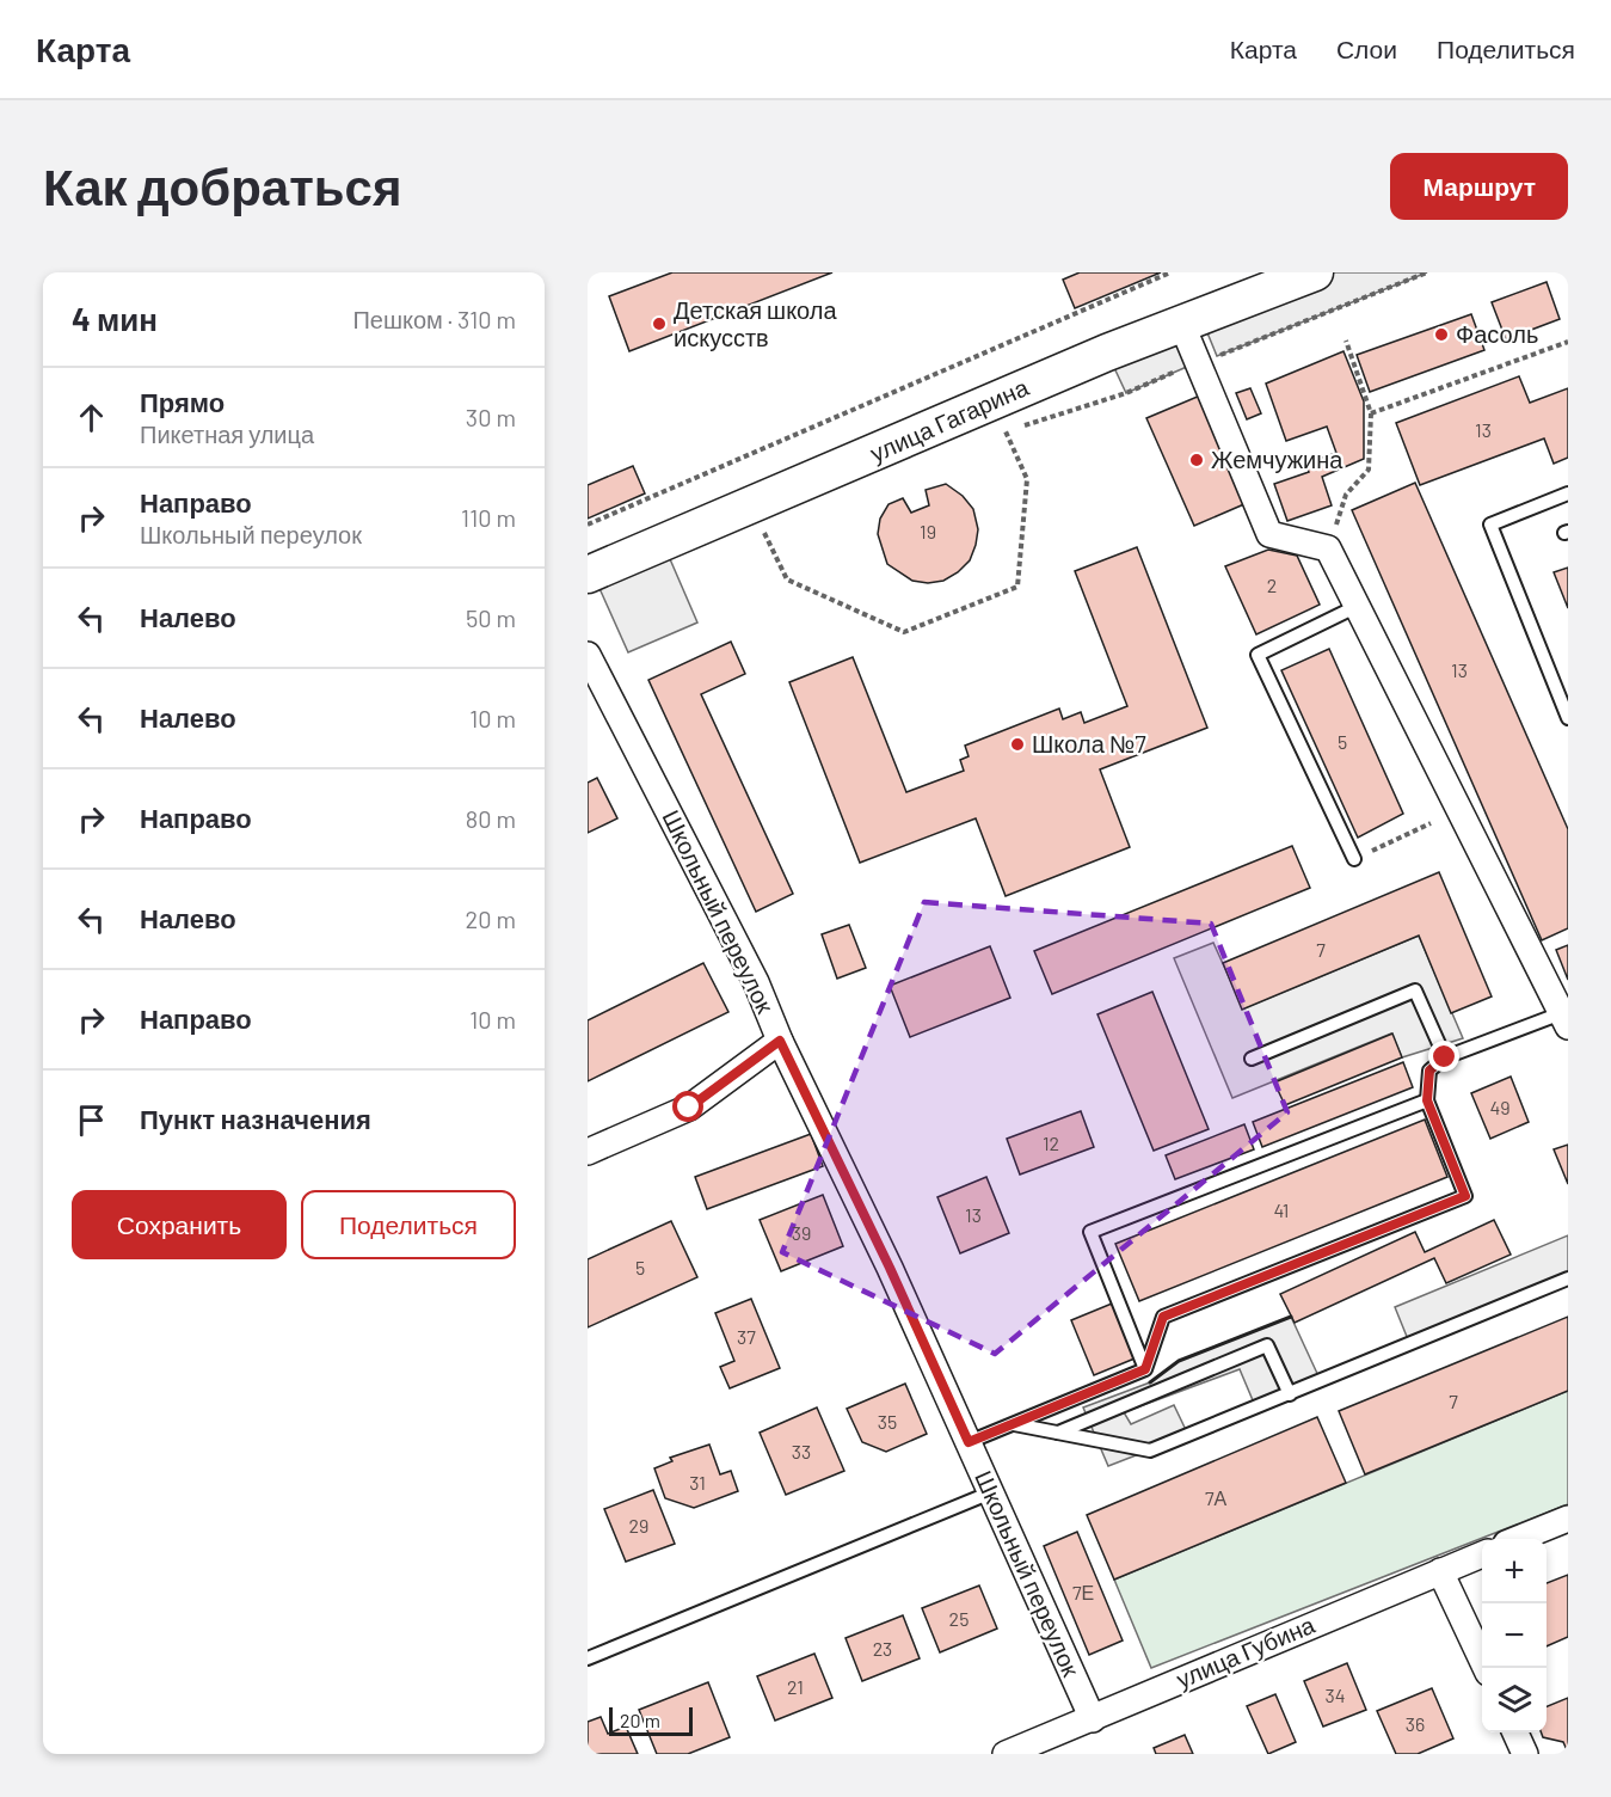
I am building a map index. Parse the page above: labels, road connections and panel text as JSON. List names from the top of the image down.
{
  "streets": {
    "street": ["улица Гагарина", "Школьный переулок", "улица Губина"]
  },
  "crossings": [
    ["Школьный переулок", "улица Губина"]
  ],
  "places": [
    "Детская школа искусств",
    "Фасоль",
    "Жемчужина",
    "Школа №7"
  ],
  "house_numbers": [
    "13",
    "19",
    "2",
    "13",
    "5",
    "7",
    "49",
    "12",
    "41",
    "13",
    "39",
    "5",
    "37",
    "7",
    "35",
    "33",
    "31",
    "7А",
    "29",
    "7Е",
    "25",
    "23",
    "21",
    "34",
    "36"
  ],
  "scale_bar": "20 m",
  "page": {
    "header": "Карта",
    "nav": ["Карта", "Слои", "Поделиться"],
    "buttons": [
      "Маршрут",
      ["Сохранить", "Поделиться"]
    ],
    "title": "Как добраться",
    "heading": ["4 мин", "Пешком · 310 m"],
    "list": [
      ["Прямо", "Пикетная улица", "30 m"],
      ["Направо", "Школьный переулок", "110 m"],
      ["Налево", "50 m"],
      ["Налево", "10 m"],
      ["Направо", "80 m"],
      ["Налево", "20 m"],
      ["Направо", "10 m"],
      "Пункт назначения"
    ],
    "map_buttons": ["+", "−"],
    "scale": "20 m"
  }
}
